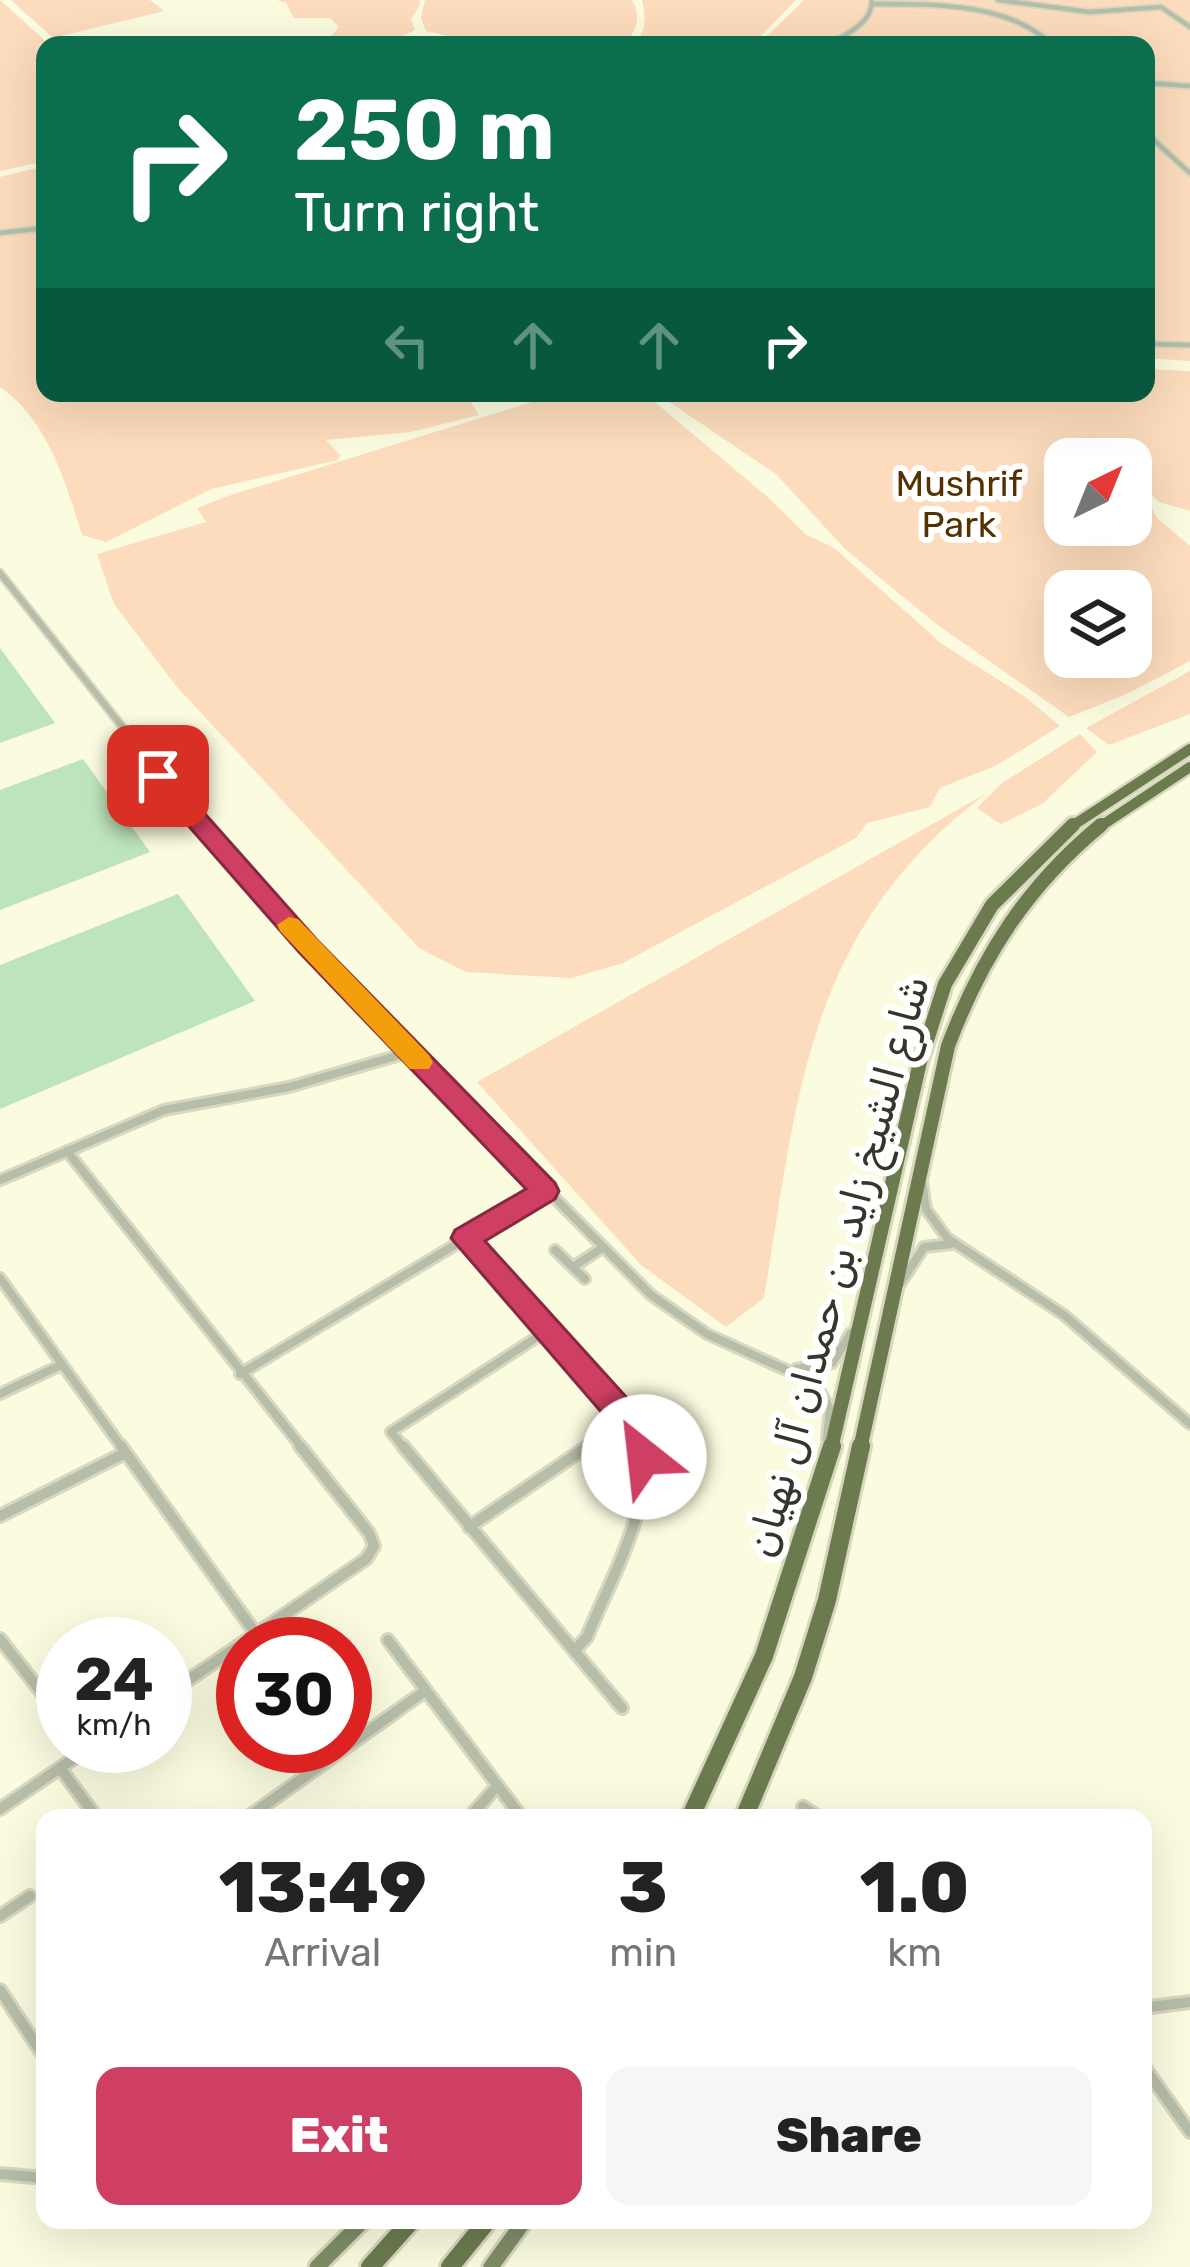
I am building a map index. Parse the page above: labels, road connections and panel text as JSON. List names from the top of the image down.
{
  "streets": {
    "highway": ["شارع الشيخ زايد بن حمدان آل نهيان"]
  },
  "parks": ["Mushrif Park"],
  "north": "top right",
  "page": {
    "turn": ["250 m", "Turn right"],
    "speed": "24 km/h",
    "limit": "30",
    "eta": [
      "13:49",
      "Arrival",
      "3",
      "min",
      "1.0",
      "km"
    ],
    "buttons": ["Exit", "Share"]
  }
}
